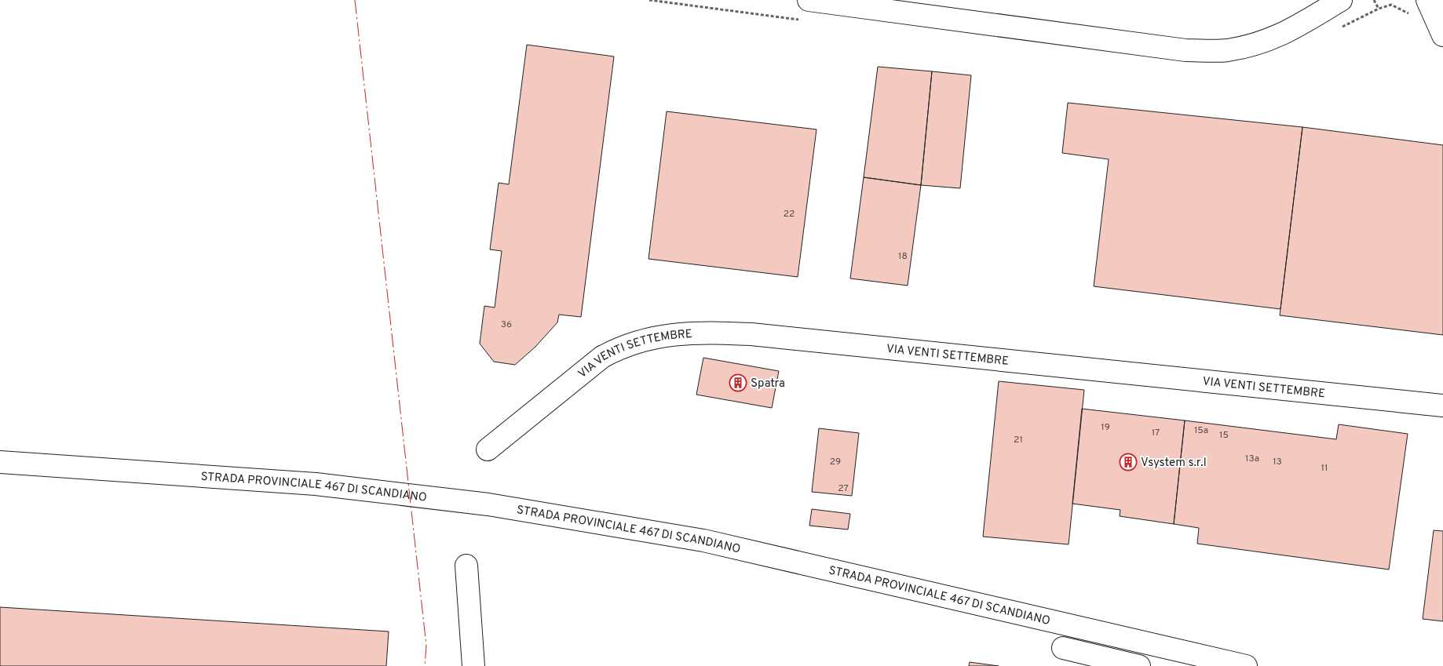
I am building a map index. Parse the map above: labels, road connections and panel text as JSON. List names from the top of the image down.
{
  "streets": {
    "main road": ["VIA VENTI SETTEMBRE", "STRADA PROVINCIALE 467 DI SCANDIANO"]
  },
  "places": {
    "building": ["Spatra", "Vsystem s.r.l"]
  },
  "house_numbers": [
    "22",
    "18",
    "36",
    "19",
    "15a",
    "17",
    "15",
    "21",
    "13a",
    "29",
    "13",
    "11",
    "27"
  ]
}
